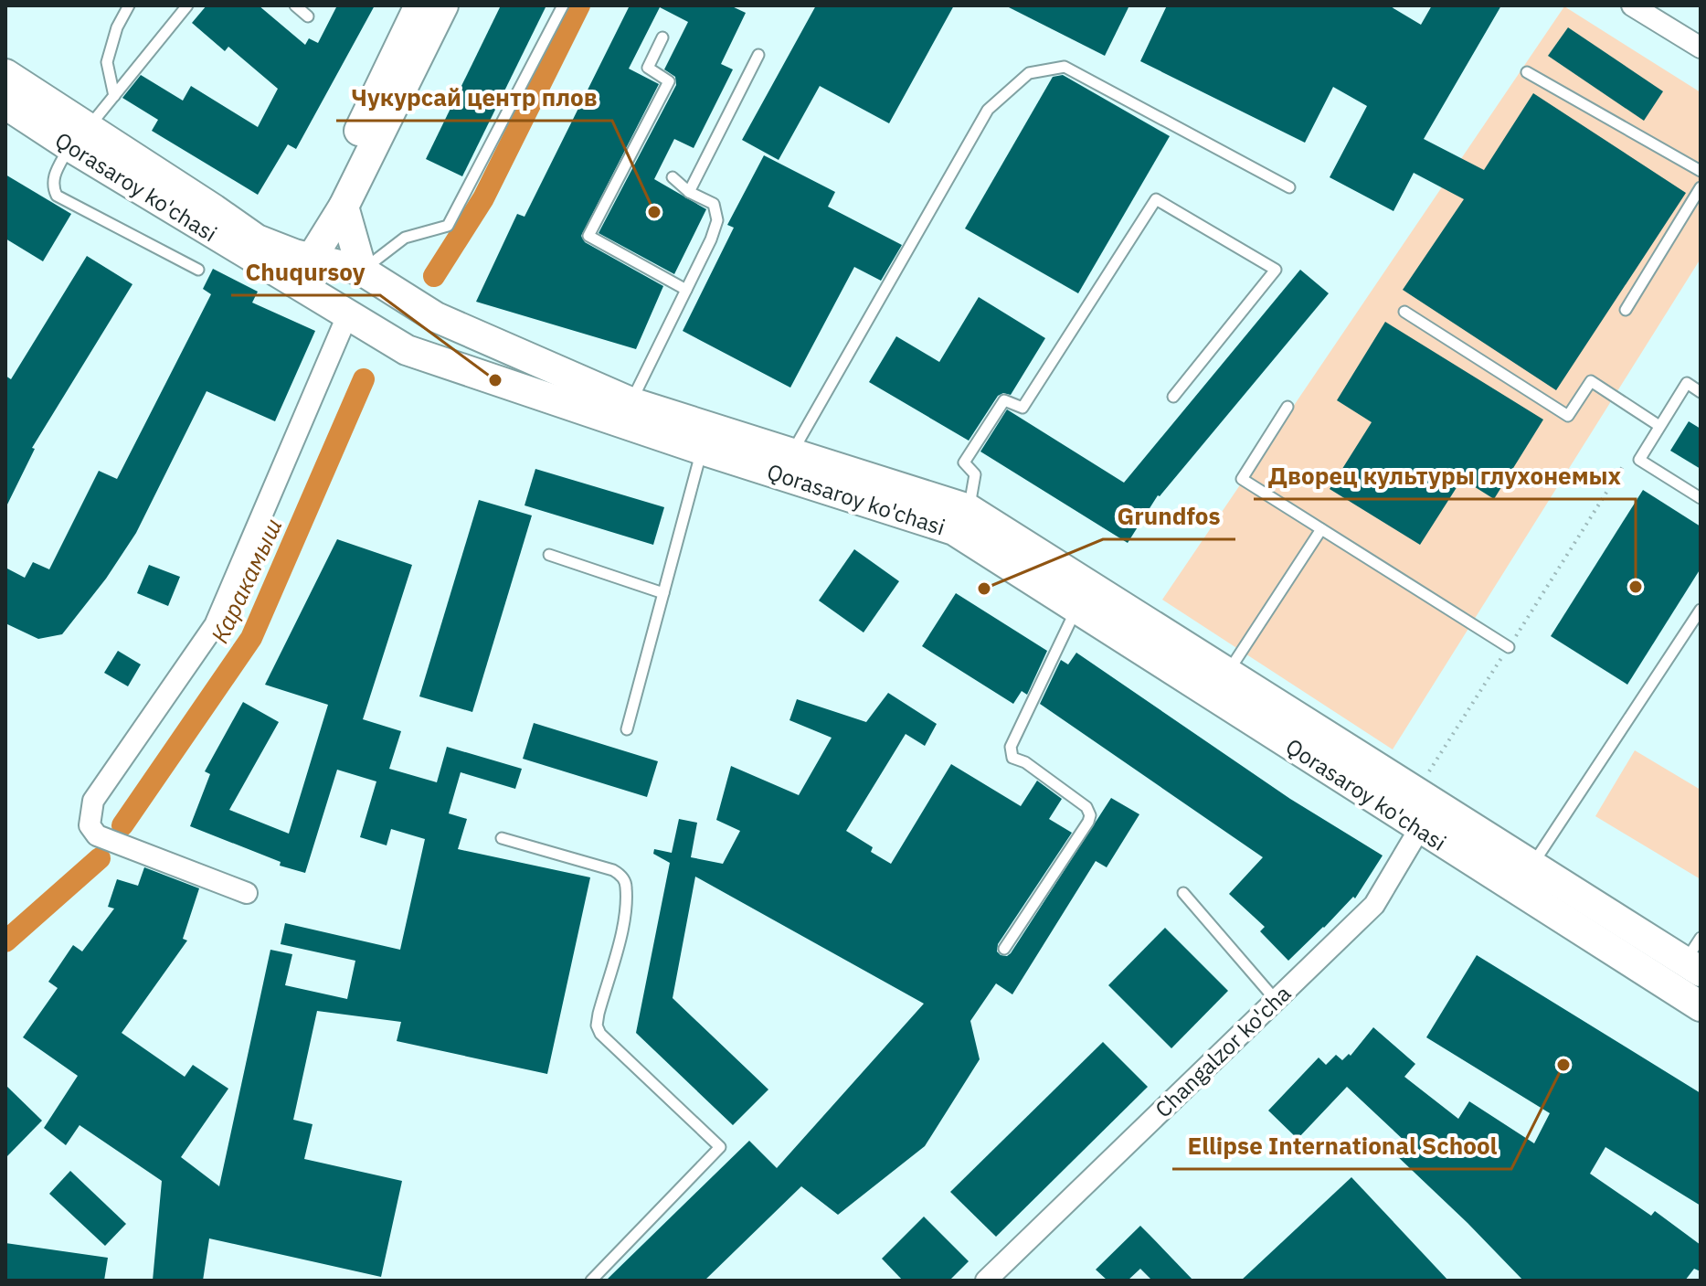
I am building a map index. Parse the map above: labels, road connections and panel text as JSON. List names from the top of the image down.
{
  "streets": {
    "main road": ["Qorasaroy ko'chasi"],
    "street": ["Changalzor ko'cha"]
  },
  "crossings": [
    ["Qorasaroy ko'chasi", "Changalzor ko'cha"]
  ],
  "water": ["Каракамыш"],
  "places": [
    "Чукурсай центр плов",
    "Chuqursoy",
    "Дворец культуры глухонемых",
    "Grundfos",
    "Ellipse International School"
  ]
}
